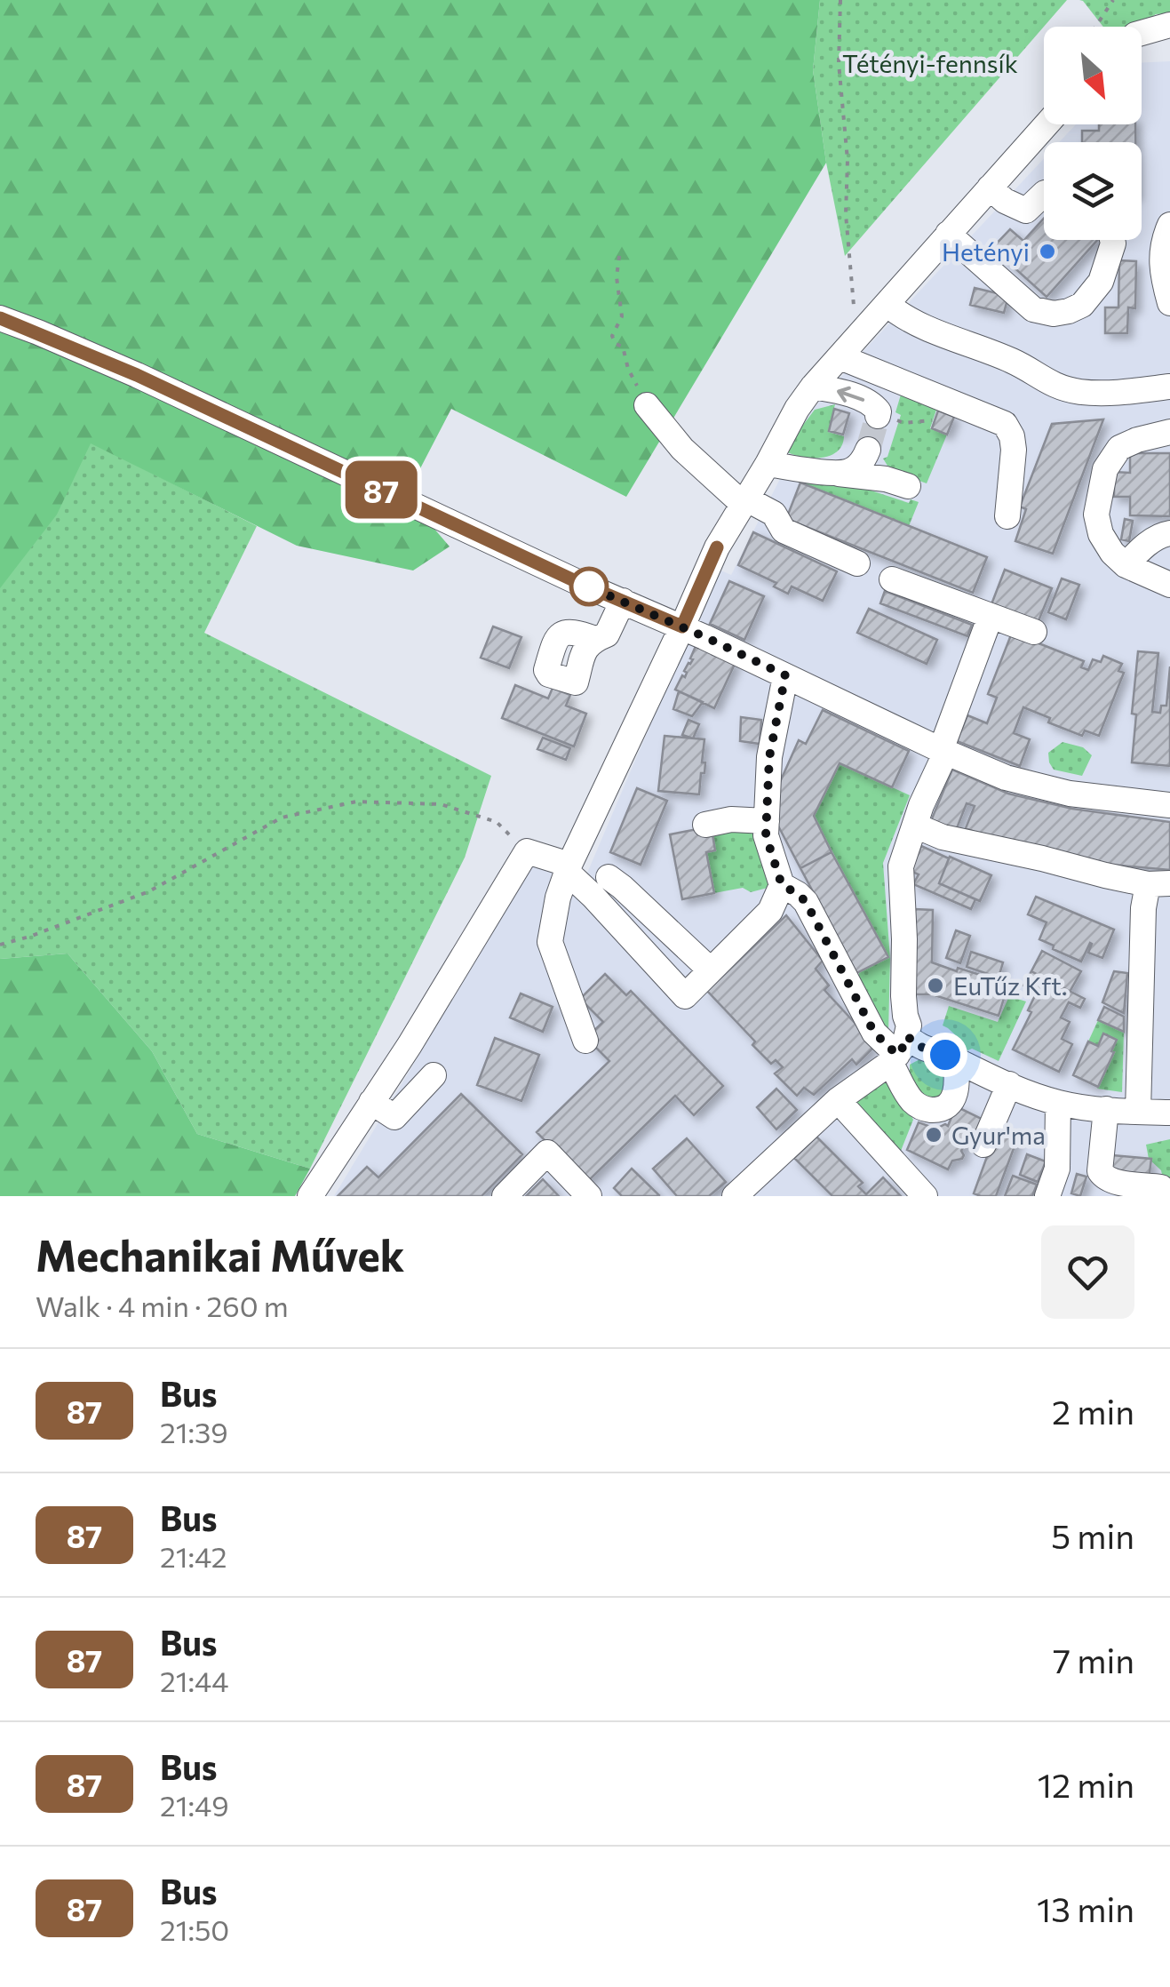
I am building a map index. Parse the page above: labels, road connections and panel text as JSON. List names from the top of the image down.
{
  "parks": ["Tétényi-fennsík"],
  "places": ["Hetényi", "EuTűz Kft.", "Gyur'ma"],
  "lines": ["bus line 87"],
  "north": "bottom right",
  "page": {
    "on_map": "87",
    "heading": ["Mechanikai Művek", "Walk · 4 min · 260 m"],
    "list": [
      {
        "mark": "87",
        "name": "Bus",
        "note": "21:39",
        "value": "2 min"
      },
      {
        "mark": "87",
        "name": "Bus",
        "note": "21:42",
        "value": "5 min"
      },
      {
        "mark": "87",
        "name": "Bus",
        "note": "21:44",
        "value": "7 min"
      },
      {
        "mark": "87",
        "name": "Bus",
        "note": "21:49",
        "value": "12 min"
      },
      {
        "mark": "87",
        "name": "Bus",
        "note": "21:50",
        "value": "13 min"
      }
    ]
  }
}
